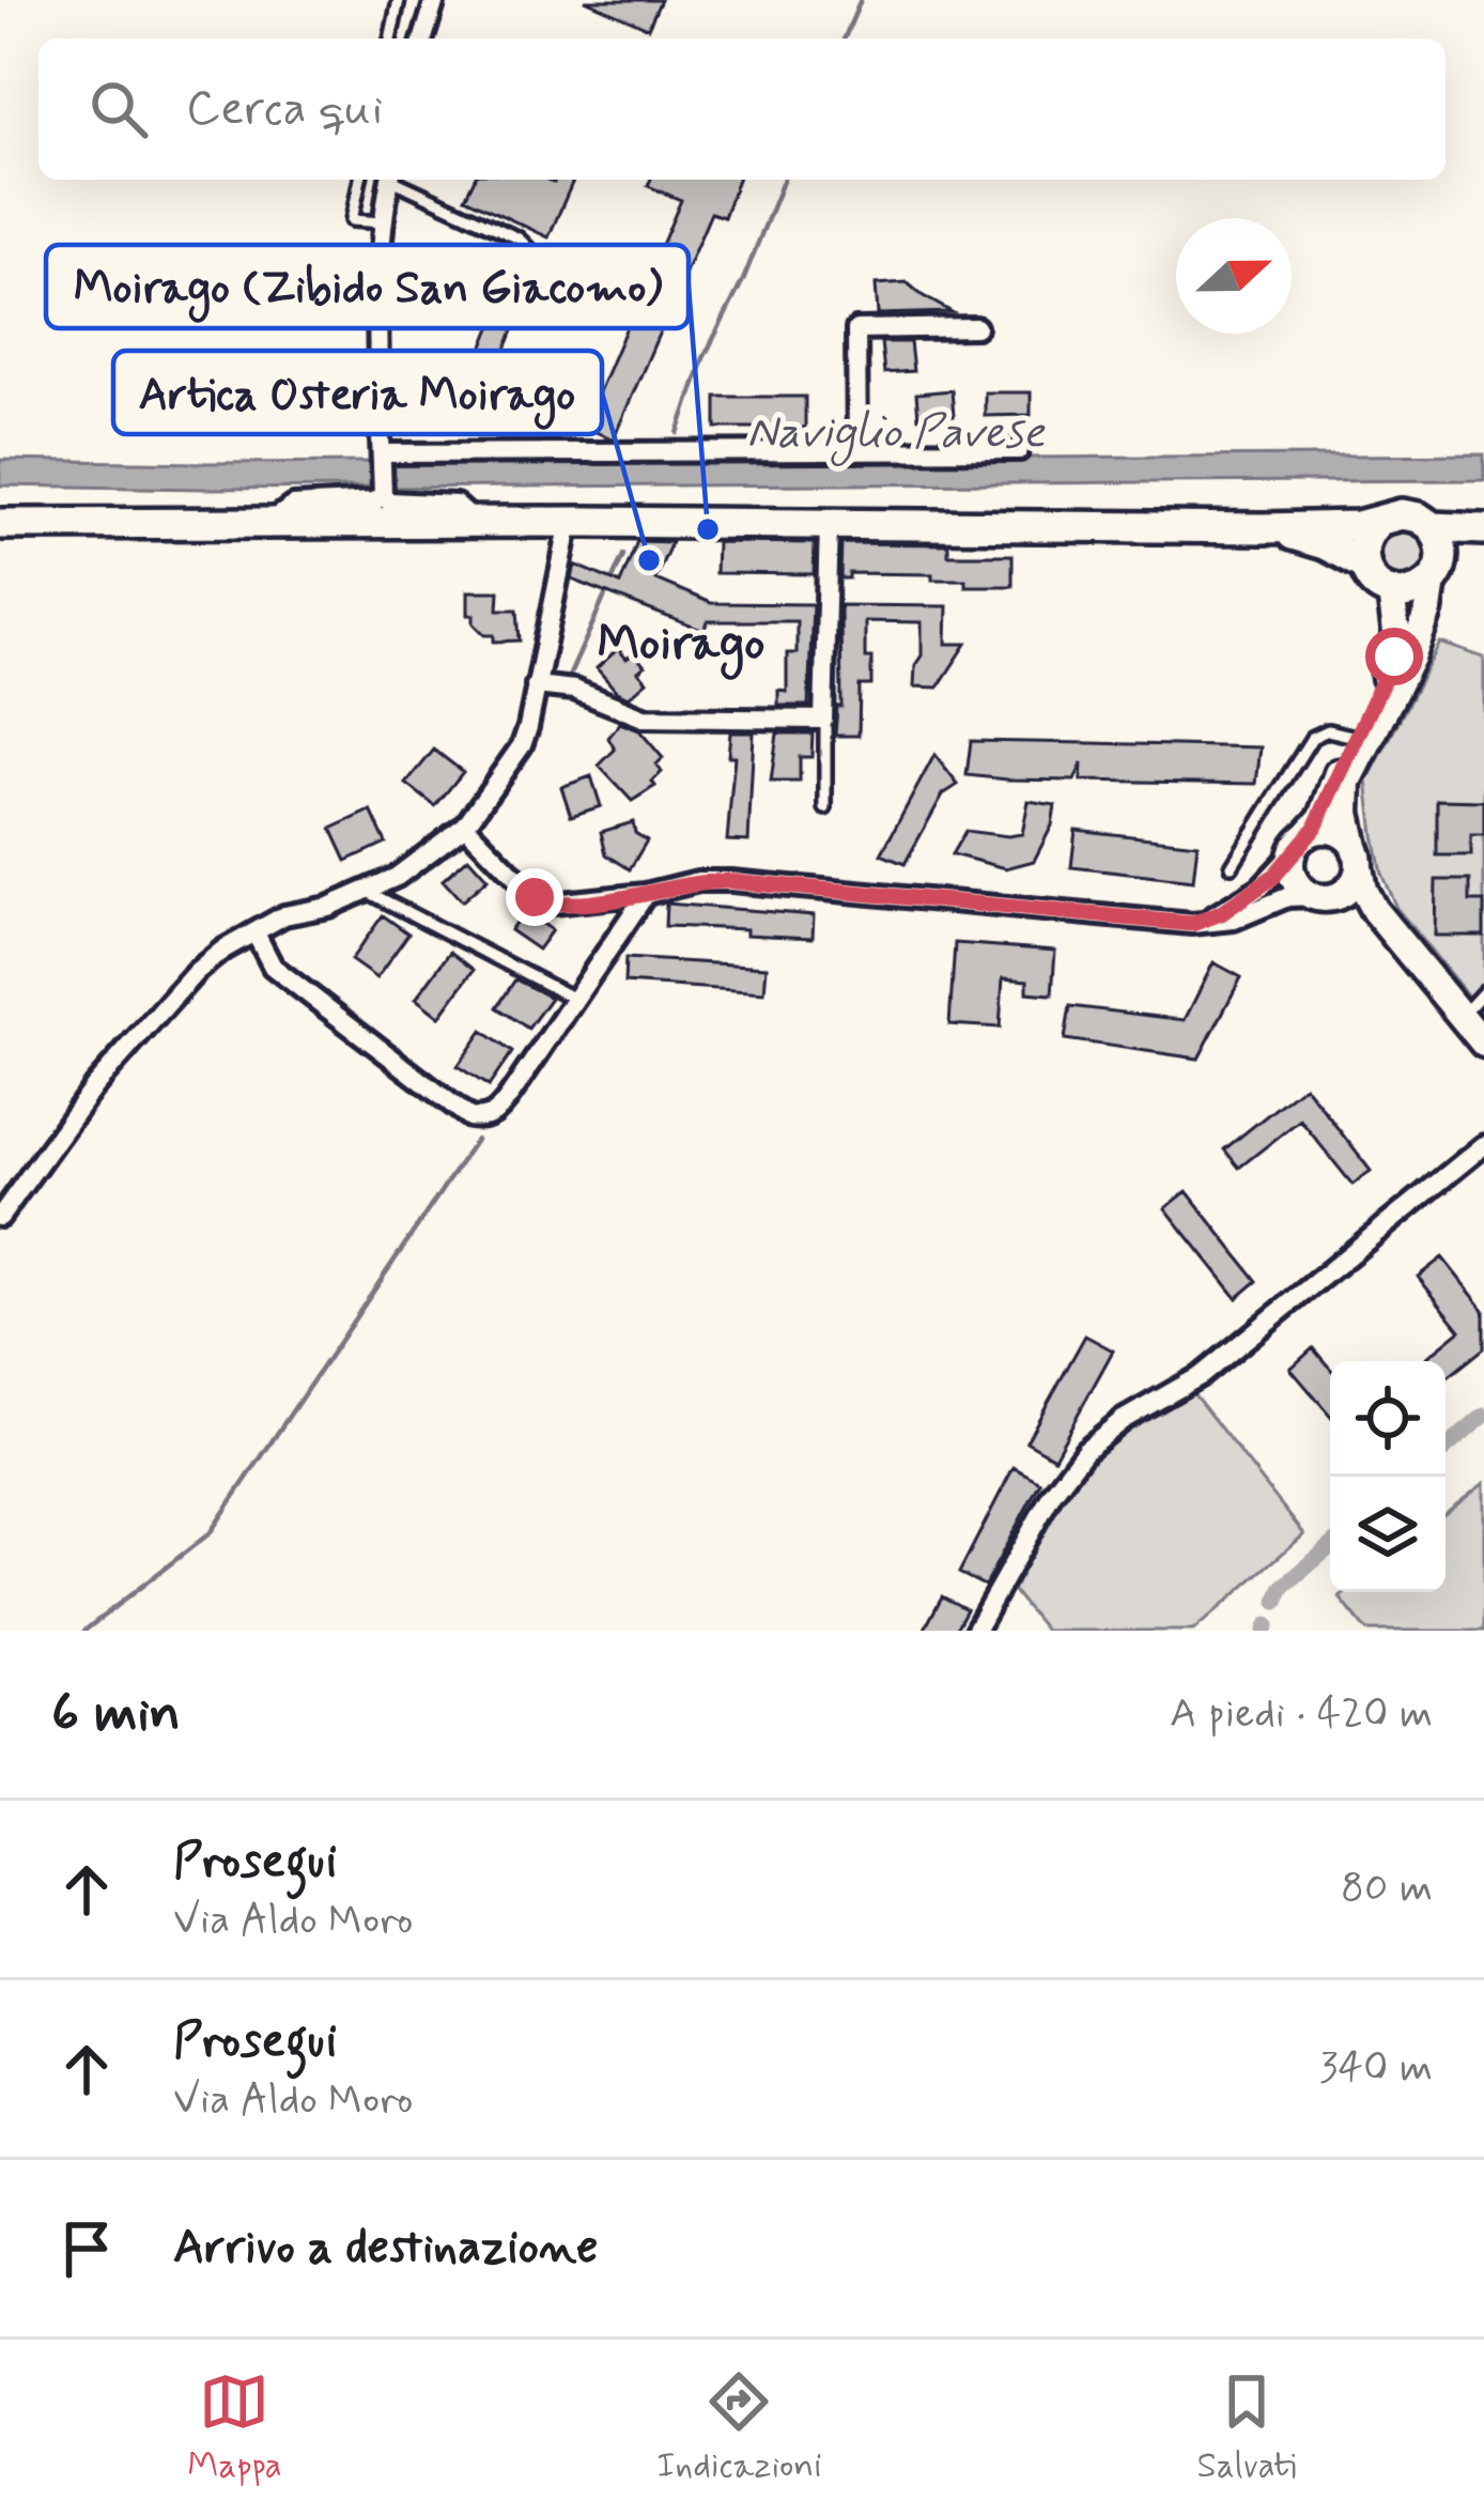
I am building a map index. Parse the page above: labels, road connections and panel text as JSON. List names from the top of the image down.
{
  "districts": ["Moirago"],
  "water": ["Naviglio Pavese"],
  "places": ["Moirago (Zibido San Giacomo)", "Artica Osteria Moirago"],
  "north": "right",
  "page": {
    "search": "Cerca qui",
    "heading": ["6 min", "A piedi · 420 m"],
    "list": [
      ["Prosegui", "Via Aldo Moro", "80 m"],
      ["Prosegui", "Via Aldo Moro", "340 m"],
      "Arrivo a destinazione"
    ],
    "nav": ["Mappa", "Indicazioni", "Salvati"]
  }
}
